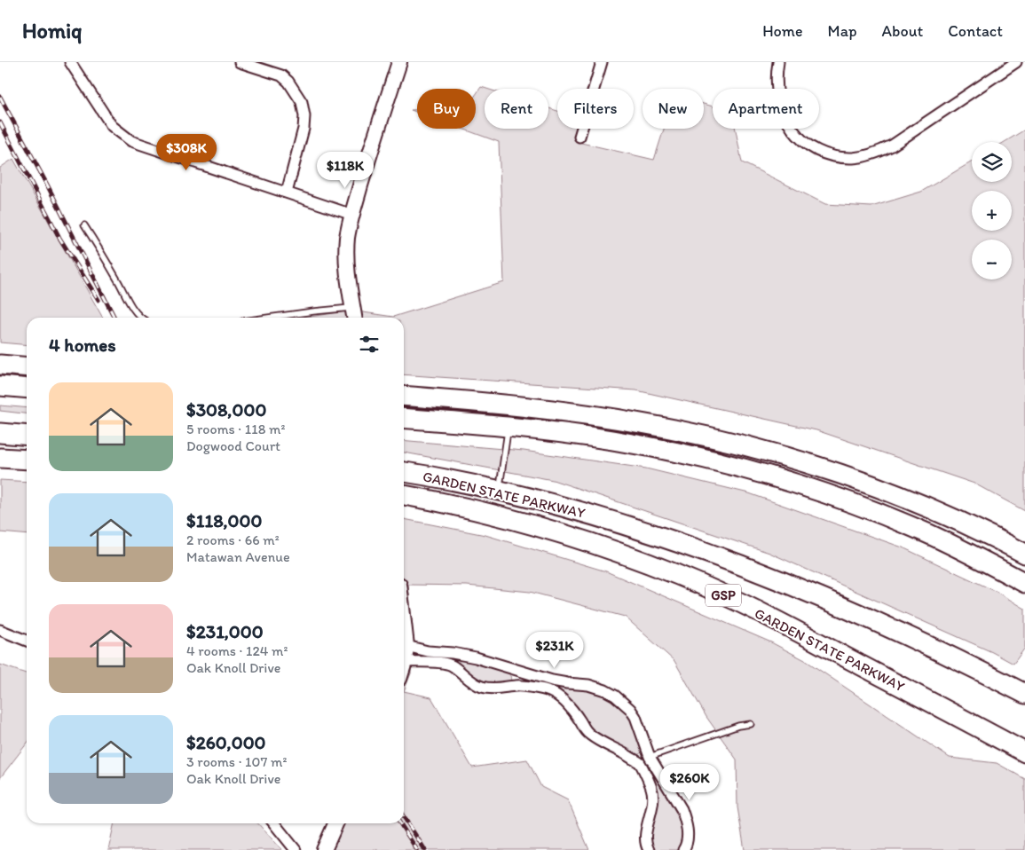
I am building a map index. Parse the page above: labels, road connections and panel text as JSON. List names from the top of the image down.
{
  "streets": {
    "highway": ["GARDEN STATE PARKWAY", "GSP"]
  },
  "page": {
    "header": "Homiq",
    "nav": [
      "Home",
      "Map",
      "About",
      "Contact"
    ],
    "chip": [
      "Buy",
      "Rent",
      "Filters",
      "New",
      "Apartment"
    ],
    "price": [
      "$308K",
      "$118K",
      "$231K",
      "$260K"
    ],
    "map_buttons": ["+", "−"],
    "heading": "4 homes",
    "list": [
      {
        "name": "$308,000",
        "note": "5 rooms · 118 m² · Dogwood Court"
      },
      {
        "name": "$118,000",
        "note": "2 rooms · 66 m² · Matawan Avenue"
      },
      {
        "name": "$231,000",
        "note": "4 rooms · 124 m² · Oak Knoll Drive"
      },
      {
        "name": "$260,000",
        "note": "3 rooms · 107 m² · Oak Knoll Drive"
      }
    ]
  }
}
